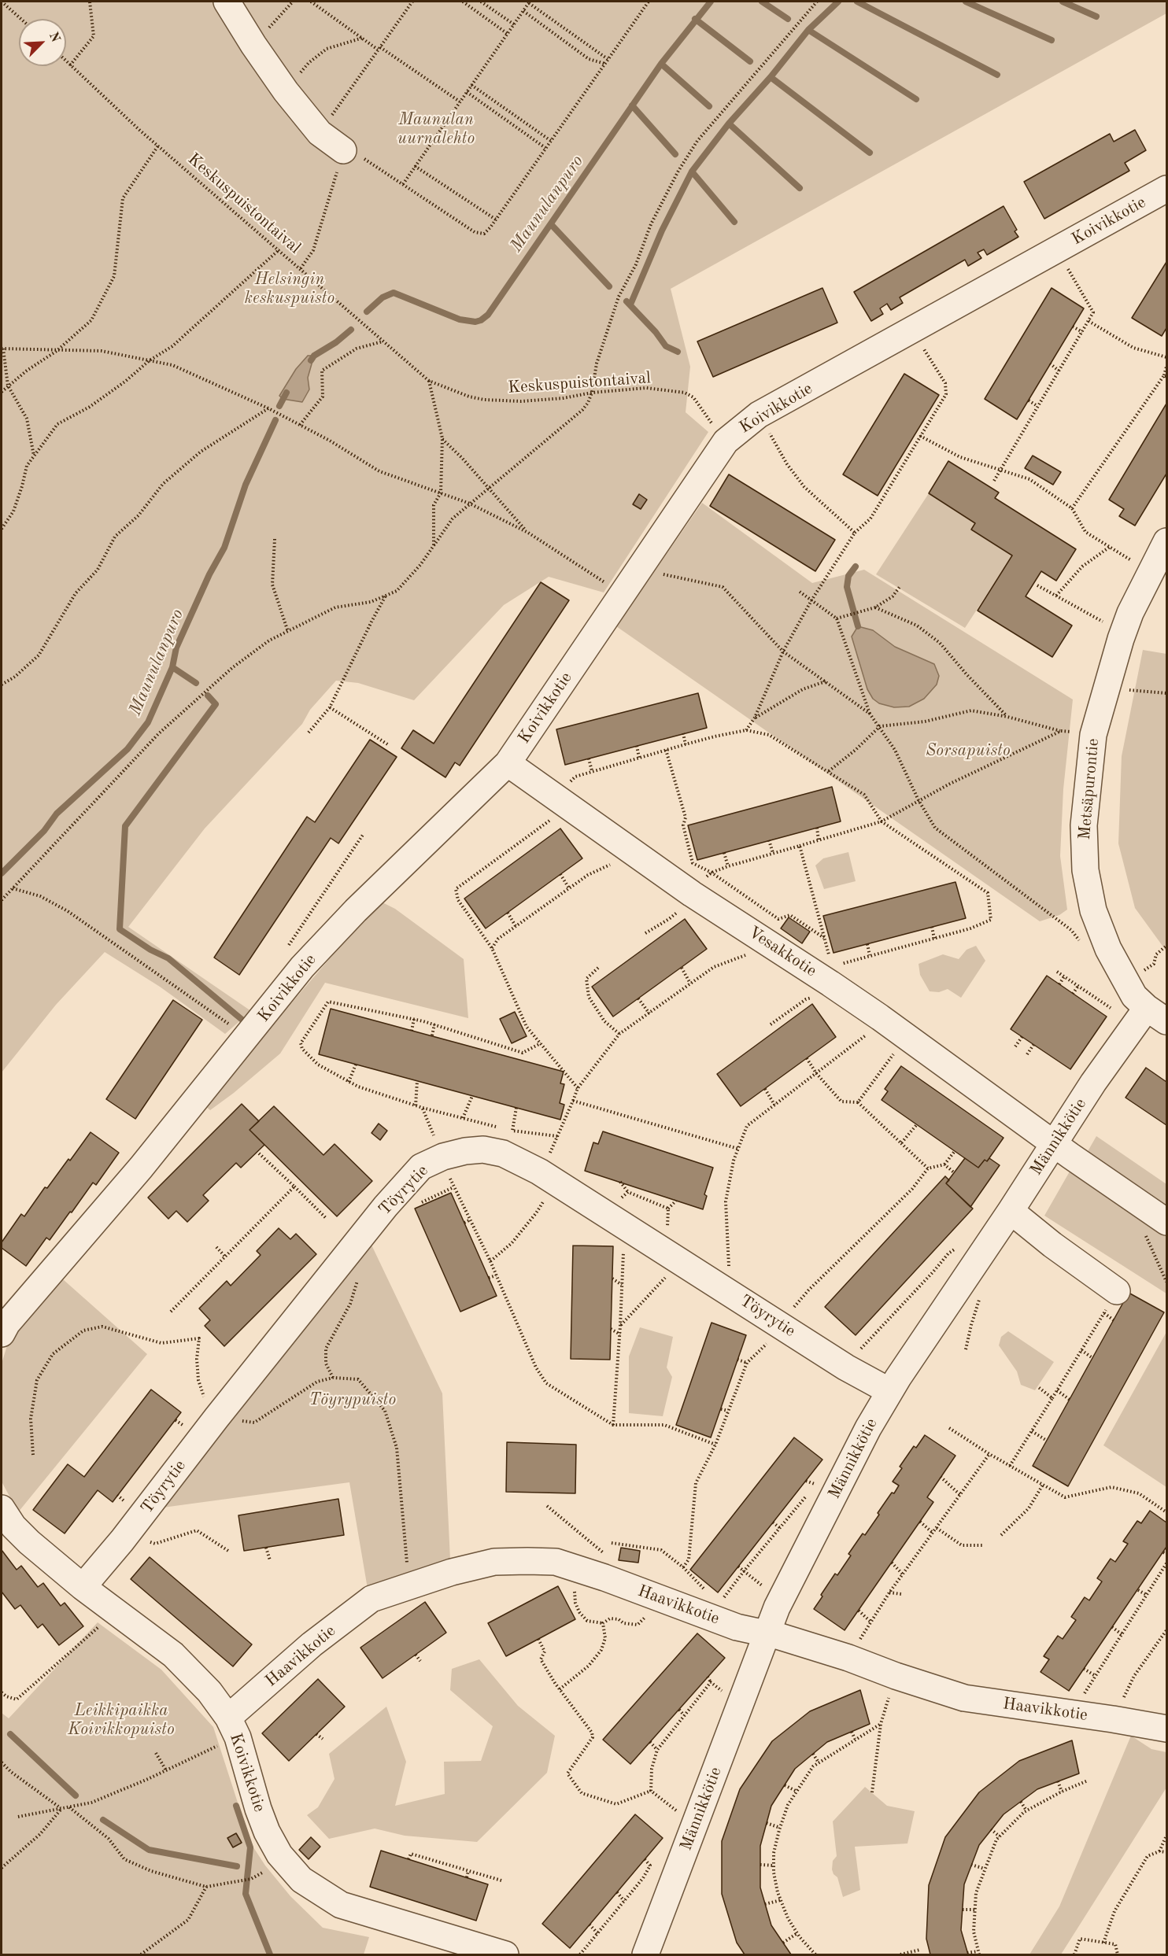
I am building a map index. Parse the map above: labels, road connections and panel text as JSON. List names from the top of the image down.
{
  "streets": {
    "street": [
      "Koivikkotie",
      "Metsäpurontie",
      "Vesakkotie",
      "Männikkötie",
      "Töyrytie",
      "Haavikkotie"
    ],
    "path": ["Keskuspuistontaival"]
  },
  "crossings": [
    ["Keskuspuistontaival", "Koivikkotie"],
    ["Koivikkotie", "Vesakkotie"],
    ["Koivikkotie", "Töyrytie"],
    ["Koivikkotie", "Haavikkotie"],
    ["Metsäpurontie", "Männikkötie"],
    ["Vesakkotie", "Männikkötie"],
    ["Männikkötie", "Töyrytie"],
    ["Männikkötie", "Haavikkotie"]
  ],
  "water": ["Maunulanpuro"],
  "parks": [
    "Maunulan uurnalehto",
    "Helsingin keskuspuisto",
    "Sorsapuisto",
    "Töyrypuisto",
    "Leikkipaikka Koivikkopuisto"
  ],
  "north": "top right"
}
